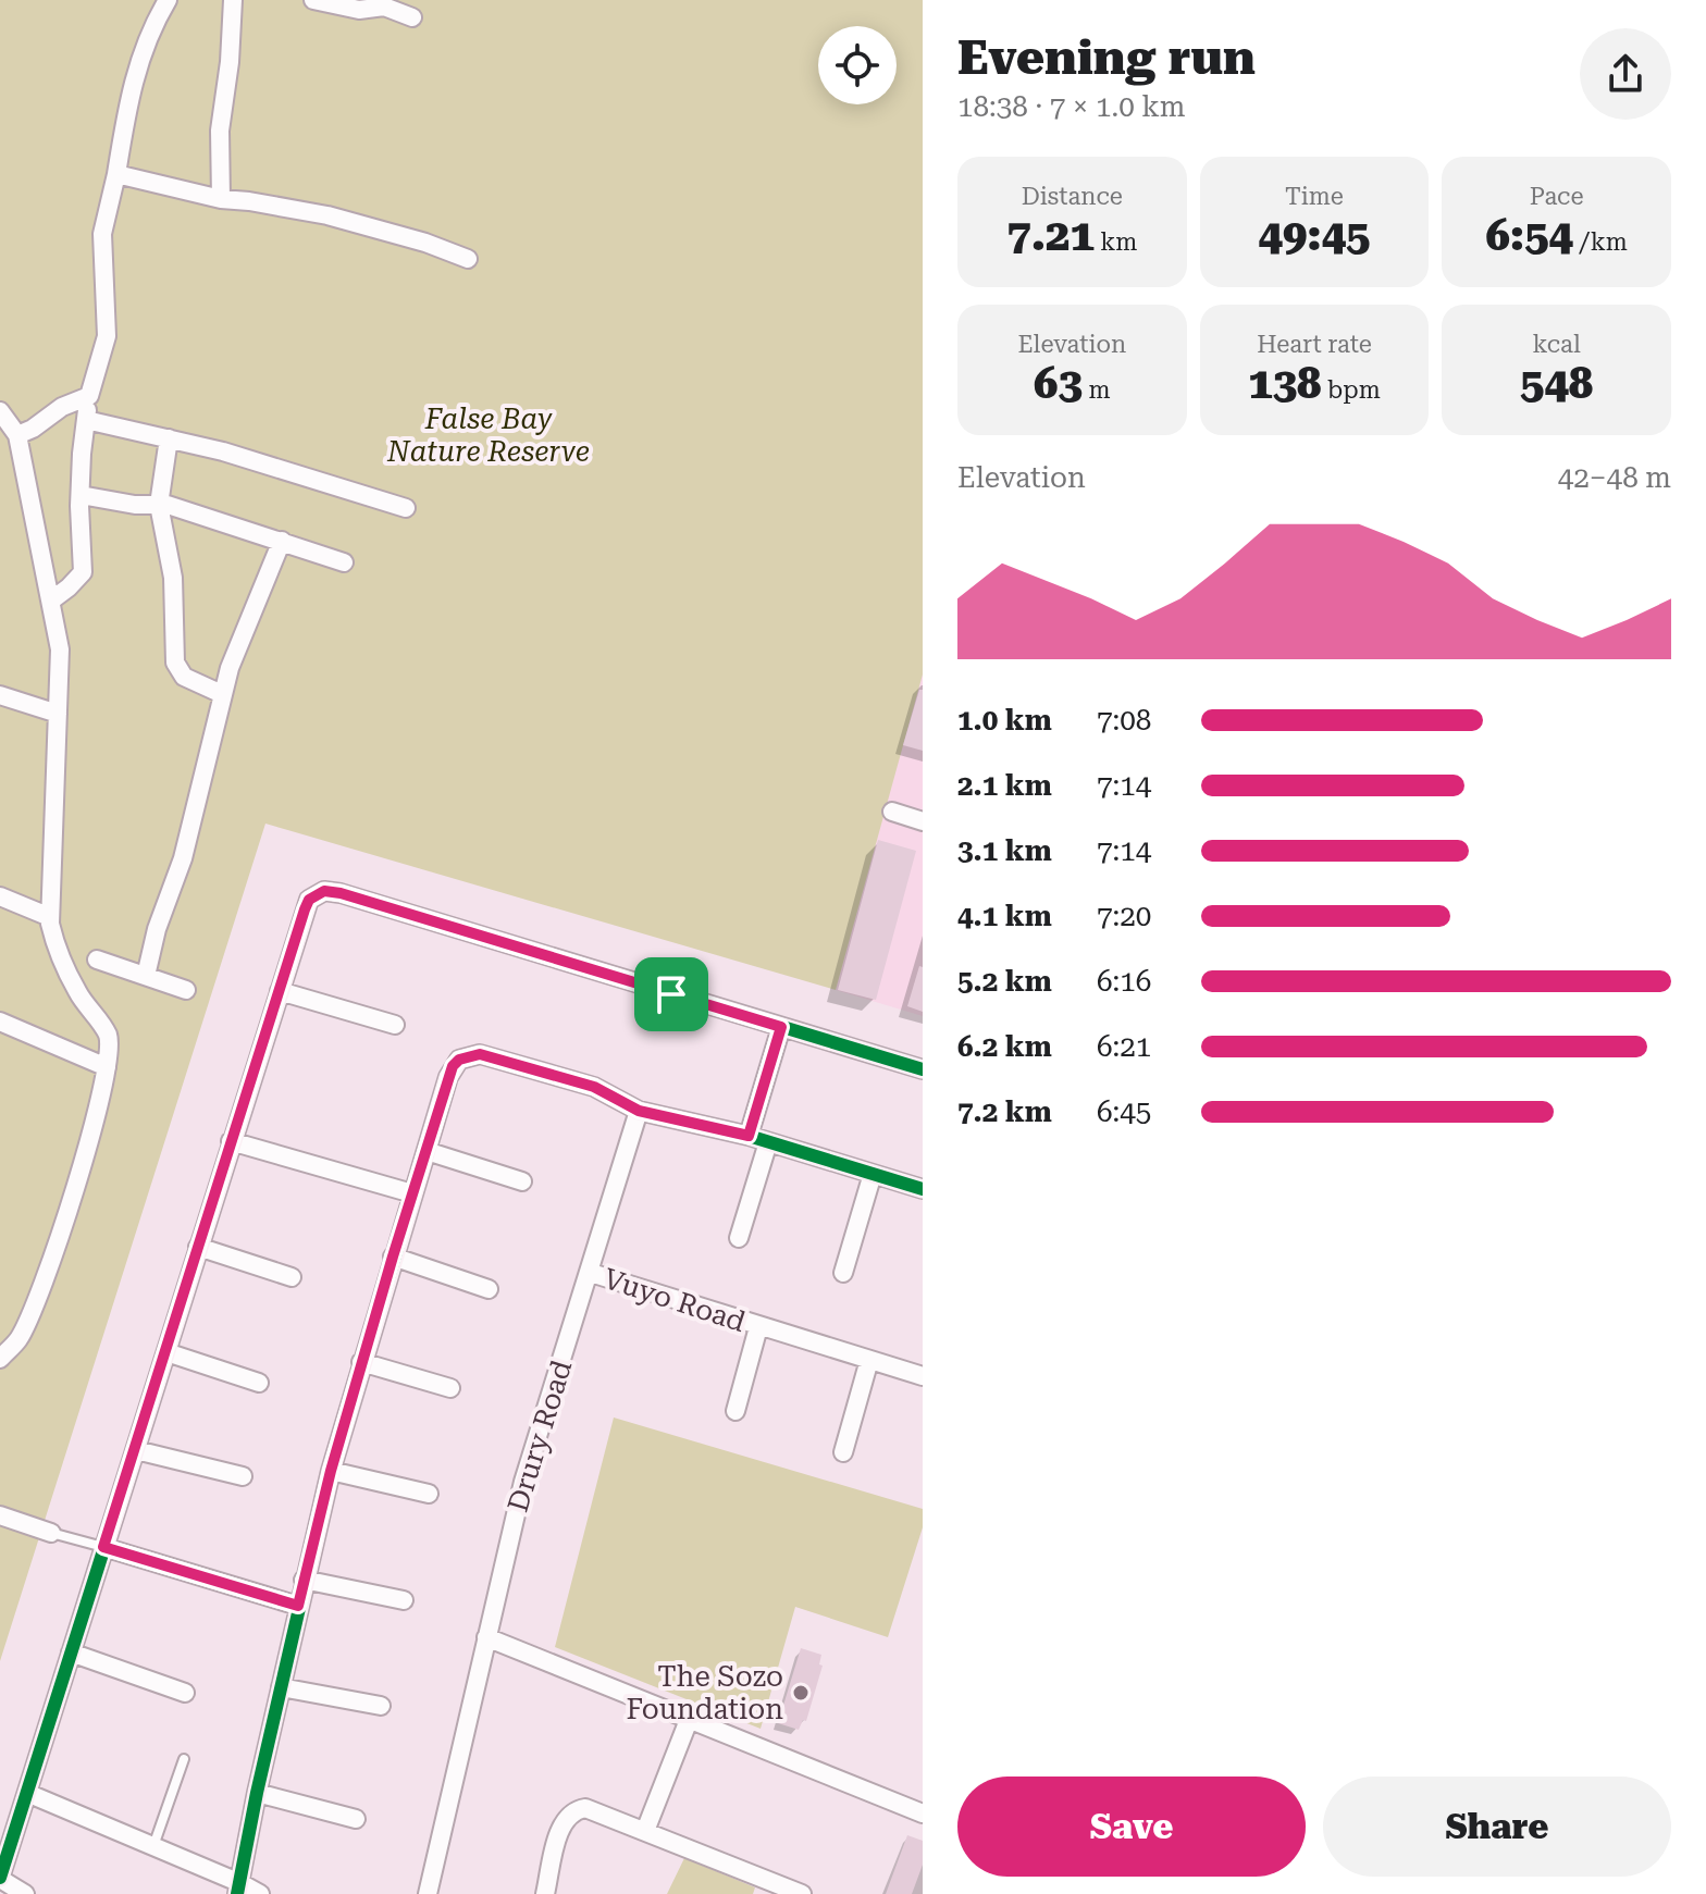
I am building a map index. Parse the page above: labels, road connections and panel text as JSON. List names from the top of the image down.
{
  "streets": {
    "street": ["Vuyo Road", "Drury Road"]
  },
  "crossings": [
    ["Vuyo Road", "Drury Road"]
  ],
  "parks": ["False Bay Nature Reserve"],
  "places": ["The Sozo Foundation"],
  "page": {
    "heading": ["Evening run", "18:38 · 7 × 1.0 km"],
    "stats": [
      ["Distance", "7.21 km"],
      ["Time", "49:45"],
      ["Pace", "6:54 /km"],
      ["Elevation", "63 m"],
      ["Heart rate", "138 bpm"],
      ["kcal", "548"]
    ],
    "chart": ["Elevation", "42–48 m"],
    "list": [
      {
        "name": "1.0 km",
        "note": "7:08"
      },
      {
        "name": "2.1 km",
        "note": "7:14"
      },
      {
        "name": "3.1 km",
        "note": "7:14"
      },
      {
        "name": "4.1 km",
        "note": "7:20"
      },
      {
        "name": "5.2 km",
        "note": "6:16"
      },
      {
        "name": "6.2 km",
        "note": "6:21"
      },
      {
        "name": "7.2 km",
        "note": "6:45"
      }
    ],
    "buttons": ["Save", "Share"]
  }
}
